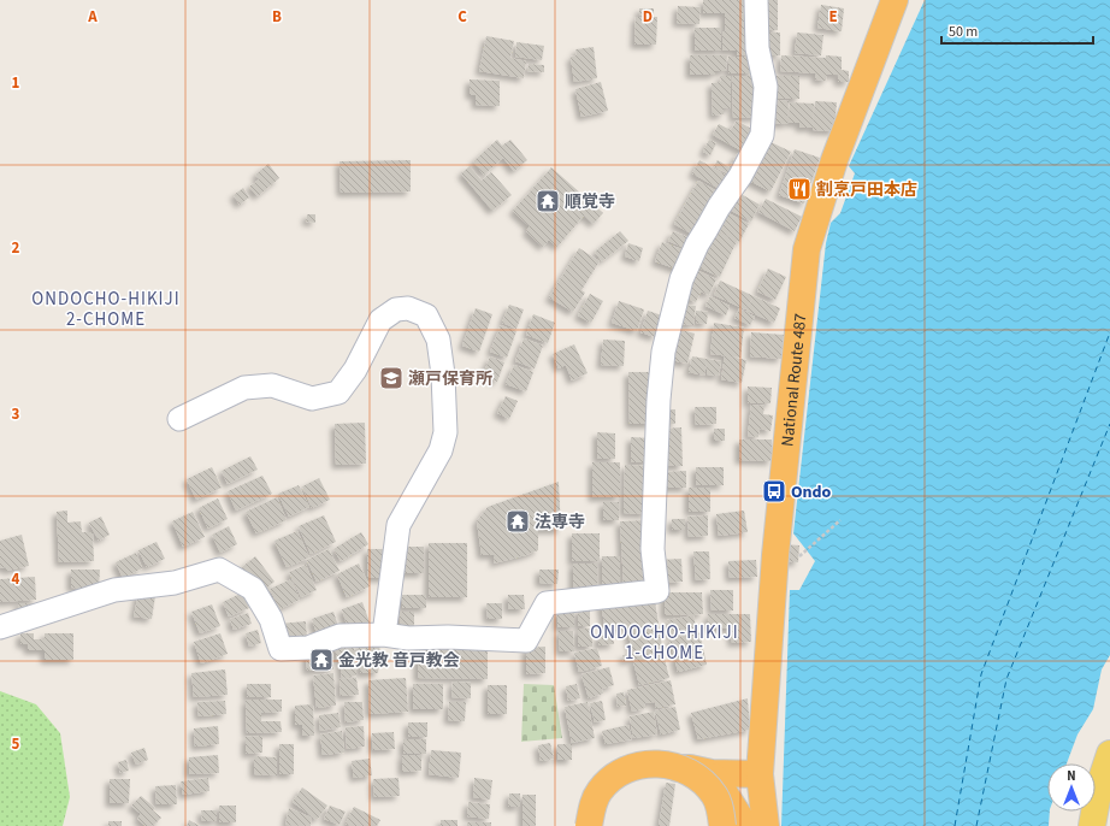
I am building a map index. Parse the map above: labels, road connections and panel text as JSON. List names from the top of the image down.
{
  "streets": {
    "highway": ["National Route 487"]
  },
  "districts": ["ONDOCHO-HIKIJI 2-CHOME", "ONDOCHO-HIKIJI 1-CHOME"],
  "places": {
    "restaurant": ["割烹戸田本店"],
    "temple": ["順覚寺", "法専寺", "金光教 音戸教会"],
    "school or university": ["瀬戸保育所"],
    "bus stop": ["Ondo"]
  },
  "scale_bar": "50 m",
  "north": "top",
  "grid": {
    "columns": [
      "A",
      "B",
      "C",
      "D",
      "E"
    ],
    "rows": [
      "1",
      "2",
      "3",
      "4",
      "5"
    ]
  }
}
